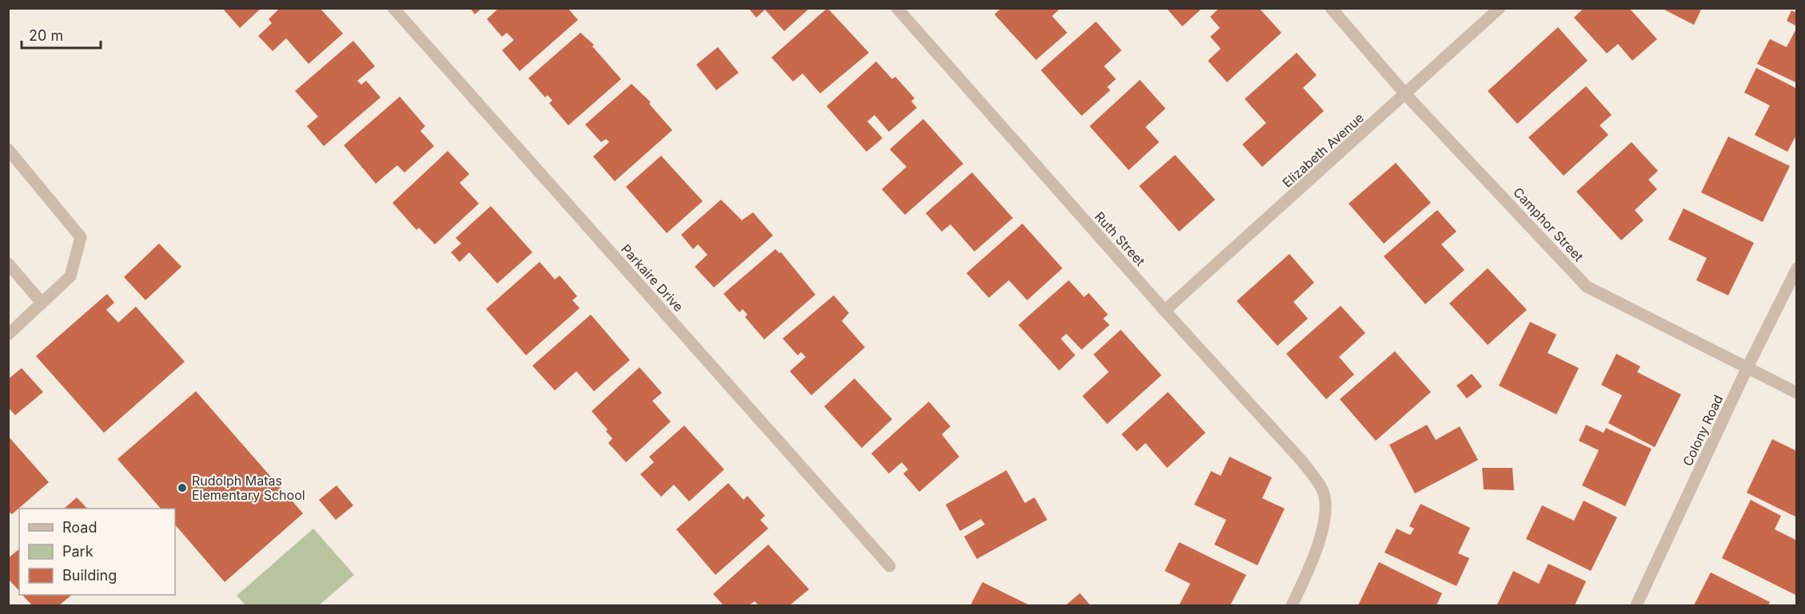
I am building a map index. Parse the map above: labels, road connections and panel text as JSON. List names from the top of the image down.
{
  "streets": {
    "street": [
      "Elizabeth Avenue",
      "Camphor Street",
      "Ruth Street",
      "Parkaire Drive",
      "Colony Road"
    ]
  },
  "crossings": [
    ["Elizabeth Avenue", "Camphor Street"],
    ["Elizabeth Avenue", "Ruth Street"],
    ["Camphor Street", "Colony Road"]
  ],
  "places": ["Rudolph Matas Elementary School"],
  "legend": ["Road", "Park", "Building"],
  "scale_bar": "20 m"
}
